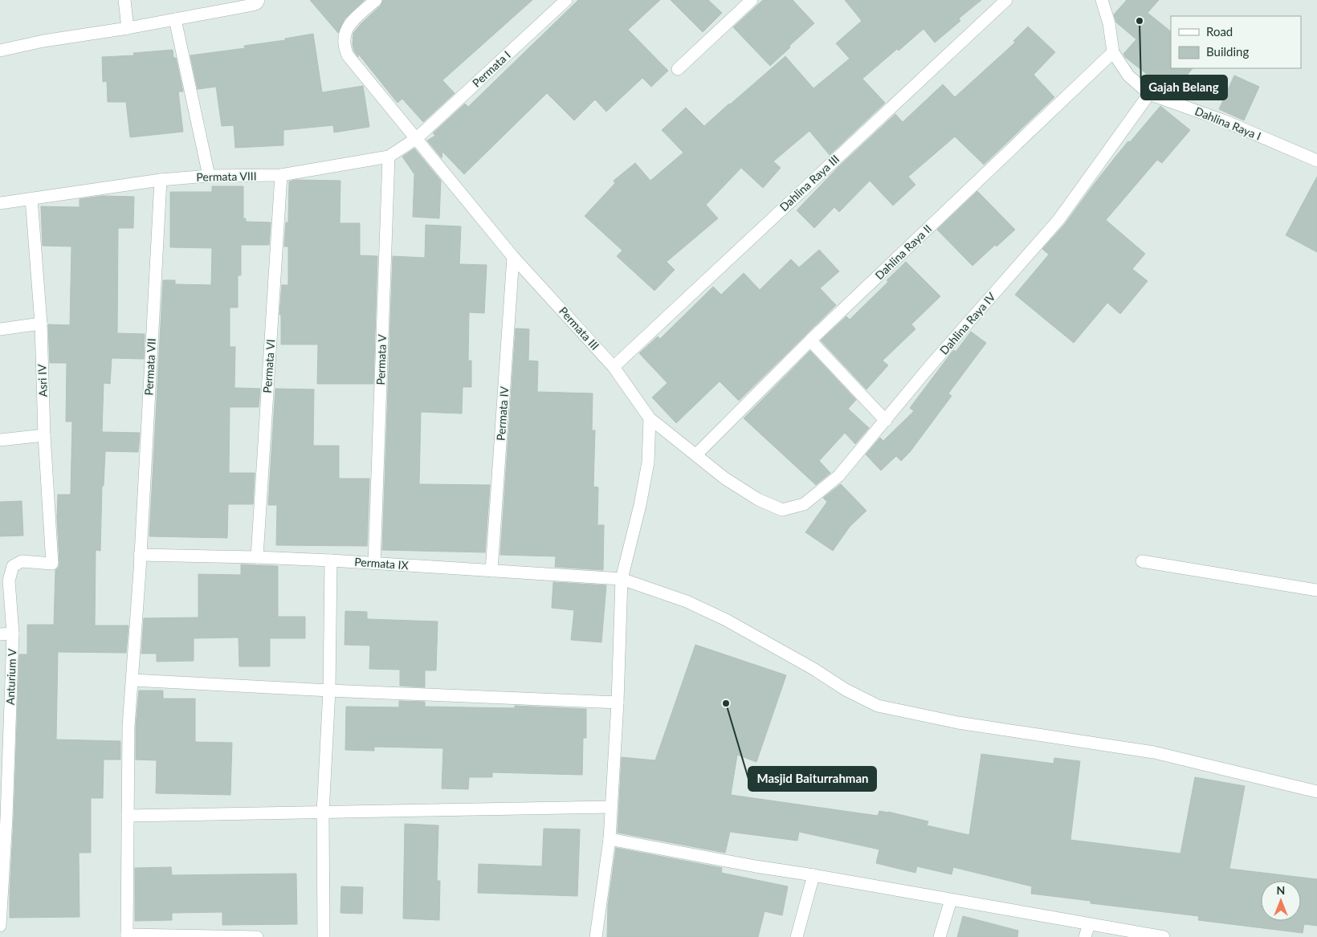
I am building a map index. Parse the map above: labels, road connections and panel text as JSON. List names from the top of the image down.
{
  "streets": {
    "street": [
      "Permata I",
      "Dahlina Raya I",
      "Permata VIII",
      "Dahlina Raya III",
      "Dahlina Raya II",
      "Dahlina Raya IV",
      "Permata III",
      "Permata V",
      "Permata VI",
      "Permata VII",
      "Asri IV",
      "Permata IV",
      "Permata IX",
      "Anturium V"
    ]
  },
  "crossings": [
    ["Permata I", "Permata VIII"],
    ["Permata I", "Permata III"],
    ["Dahlina Raya I", "Dahlina Raya II"],
    ["Dahlina Raya I", "Dahlina Raya IV"],
    ["Permata VIII", "Permata III"],
    ["Permata VIII", "Permata V"],
    ["Permata VIII", "Permata VI"],
    ["Permata VIII", "Permata VII"],
    ["Permata VIII", "Asri IV"],
    ["Dahlina Raya III", "Permata III"],
    ["Dahlina Raya II", "Permata III"],
    ["Dahlina Raya IV", "Permata III"],
    ["Permata III", "Permata IV"],
    ["Permata V", "Permata IX"],
    ["Permata VI", "Permata IX"],
    ["Permata VII", "Permata IX"],
    ["Asri IV", "Anturium V"],
    ["Permata IV", "Permata IX"]
  ],
  "places": ["Gajah Belang", "Masjid Baiturrahman"],
  "legend": ["Road", "Building"],
  "north": "top"
}
